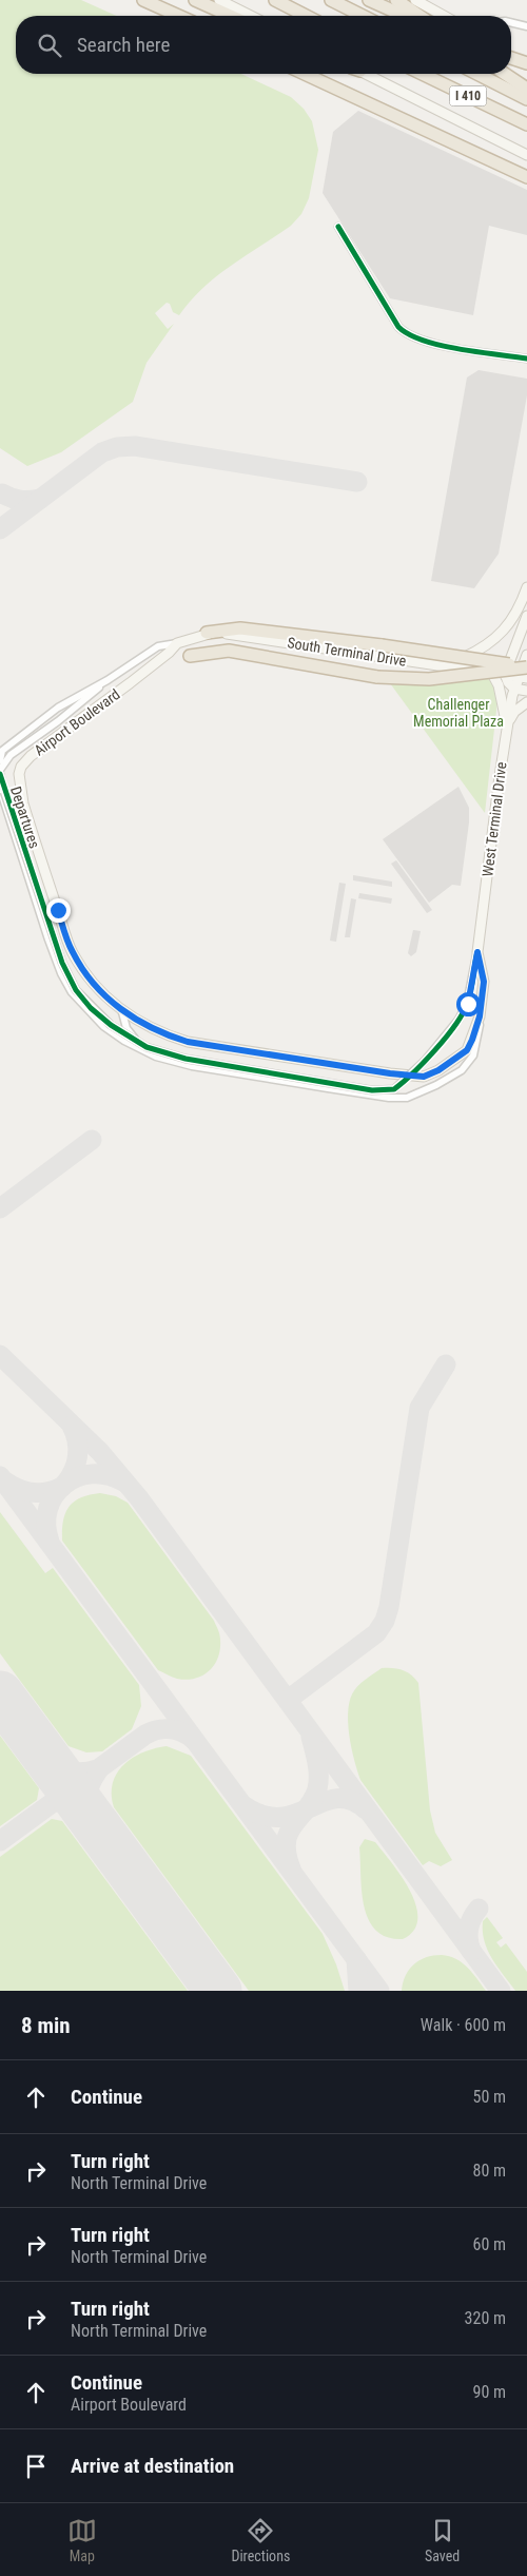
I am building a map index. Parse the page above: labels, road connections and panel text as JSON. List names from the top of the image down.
{
  "streets": {
    "highway": ["I 410"],
    "main road": ["South Terminal Drive", "Airport Boulevard", "West Terminal Drive"],
    "street": ["Departures"]
  },
  "crossings": [
    ["South Terminal Drive", "Airport Boulevard"],
    ["Airport Boulevard", "West Terminal Drive"],
    ["Departures", "West Terminal Drive"]
  ],
  "parks": ["Challenger Memorial Plaza"],
  "page": {
    "search": "Search here",
    "heading": ["8 min", "Walk · 600 m"],
    "list": [
      ["Continue", "50 m"],
      ["Turn right", "North Terminal Drive", "80 m"],
      ["Turn right", "North Terminal Drive", "60 m"],
      ["Turn right", "North Terminal Drive", "320 m"],
      ["Continue", "Airport Boulevard", "90 m"],
      "Arrive at destination"
    ],
    "nav": ["Map", "Directions", "Saved"]
  }
}
